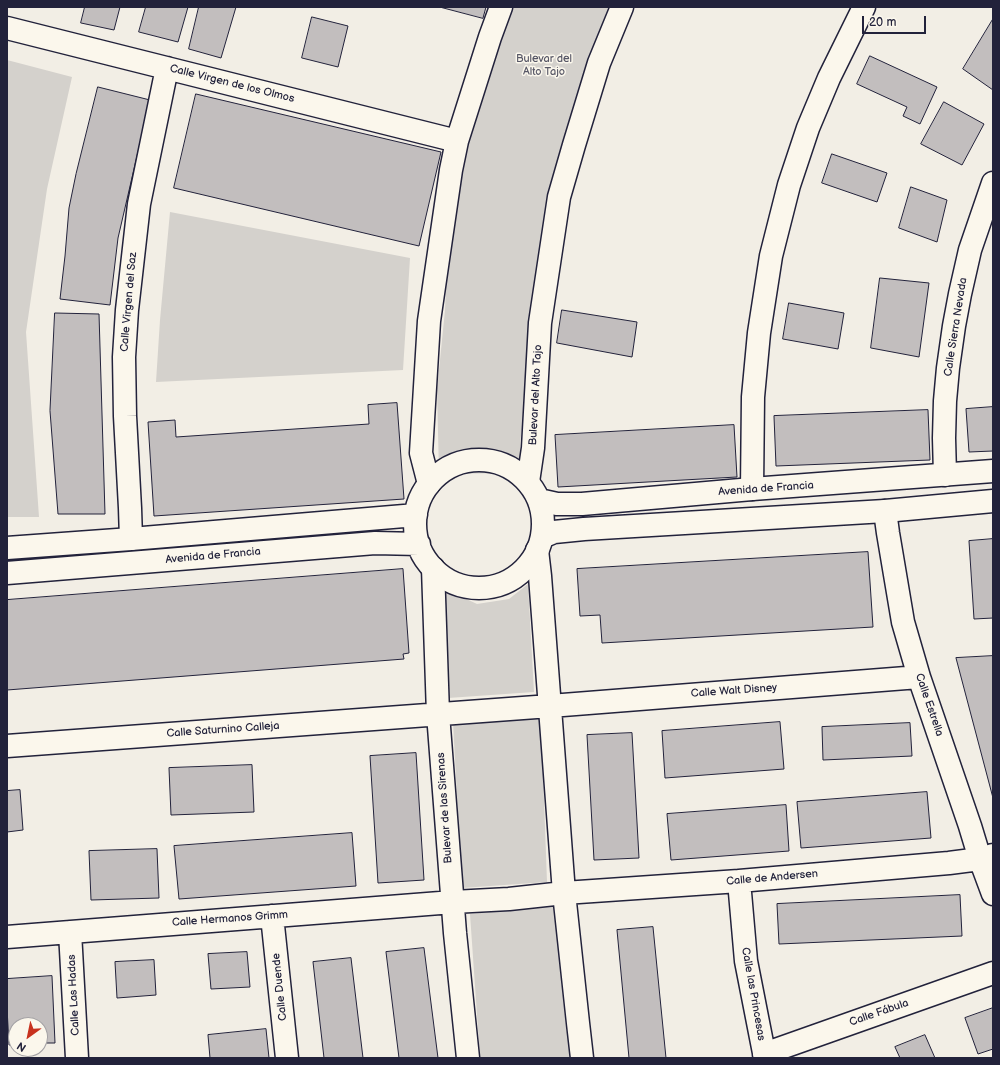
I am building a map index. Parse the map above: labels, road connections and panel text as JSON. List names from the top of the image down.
{
  "streets": {
    "street": [
      "Calle Virgen de los Olmos",
      "Calle Virgen del Saz",
      "Calle Sierra Nevada",
      "Bulevar del Alto Tajo",
      "Avenida de Francia",
      "Calle Walt Disney",
      "Calle Estrella",
      "Calle Saturnino Calleja",
      "Bulevar de las Sirenas",
      "Calle de Andersen",
      "Calle Hermanos Grimm",
      "Calle Duende",
      "Calle las Princesas",
      "Calle Las Hadas",
      "Calle Fábula"
    ]
  },
  "crossings": [
    ["Calle Virgen de los Olmos", "Calle Virgen del Saz"],
    ["Calle Sierra Nevada", "Avenida de Francia"],
    ["Bulevar del Alto Tajo", "Avenida de Francia"],
    ["Bulevar del Alto Tajo", "Bulevar de las Sirenas"],
    ["Avenida de Francia", "Bulevar de las Sirenas"],
    ["Calle Walt Disney", "Calle Estrella"],
    ["Calle Estrella", "Calle de Andersen"],
    ["Calle Saturnino Calleja", "Bulevar de las Sirenas"],
    ["Bulevar de las Sirenas", "Calle Hermanos Grimm"],
    ["Calle de Andersen", "Calle las Princesas"],
    ["Calle Hermanos Grimm", "Calle Duende"],
    ["Calle Hermanos Grimm", "Calle Las Hadas"],
    ["Calle las Princesas", "Calle Fábula"]
  ],
  "parks": ["Bulevar del Alto Tajo"],
  "scale_bar": "20 m",
  "north": "bottom left"
}
